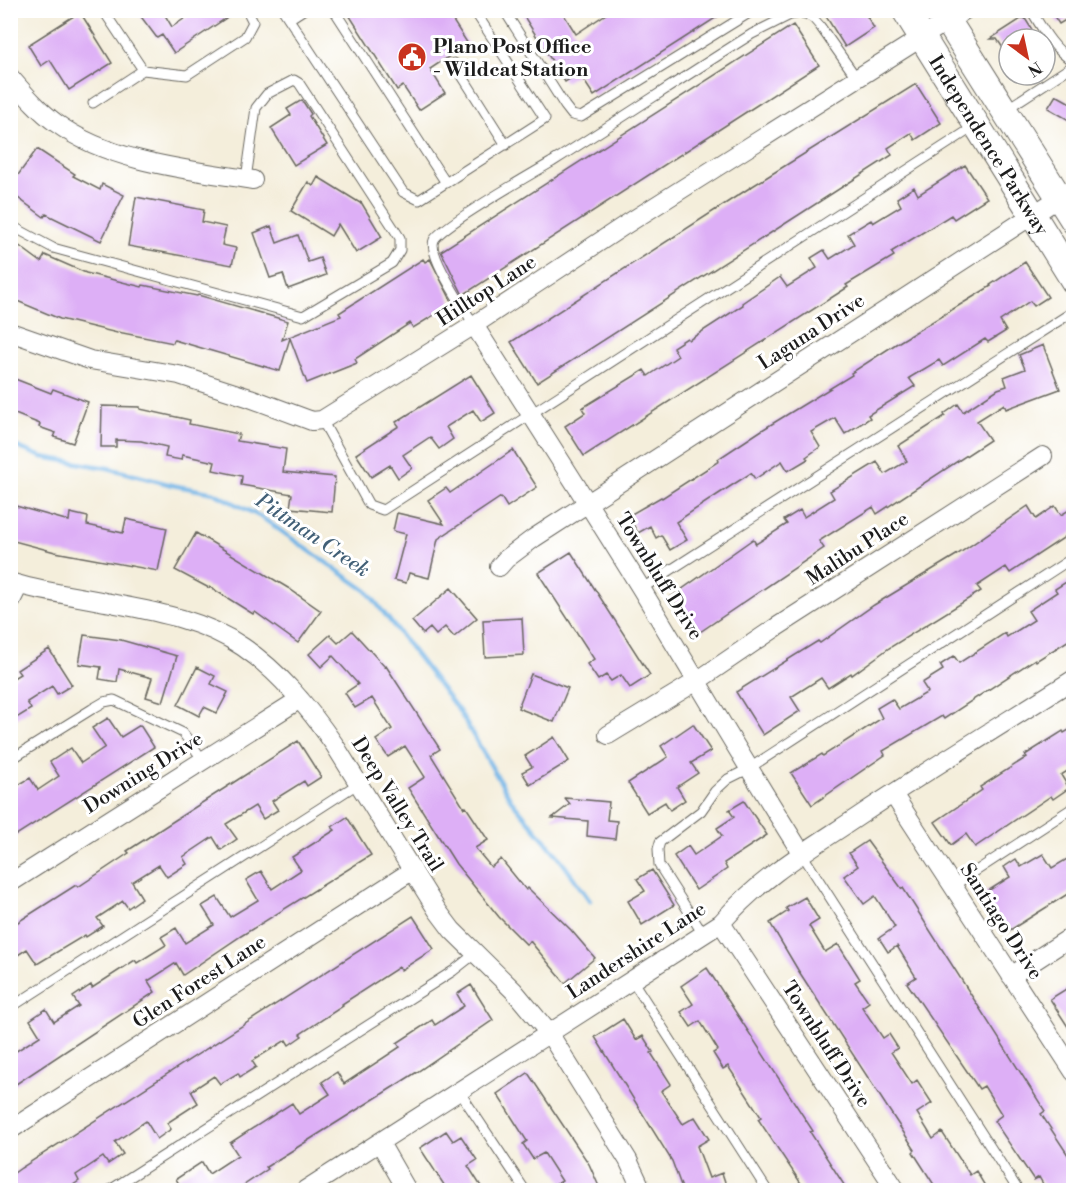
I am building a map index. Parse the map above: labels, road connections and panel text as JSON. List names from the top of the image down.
{
  "streets": {
    "main road": ["Independence Parkway"],
    "street": [
      "Hilltop Lane",
      "Laguna Drive",
      "Malibu Place",
      "Townbluff Drive",
      "Downing Drive",
      "Deep Valley Trail",
      "Santiago Drive",
      "Landershire Lane",
      "Glen Forest Lane"
    ]
  },
  "crossings": [
    ["Independence Parkway", "Hilltop Lane"],
    ["Independence Parkway", "Laguna Drive"],
    ["Hilltop Lane", "Townbluff Drive"],
    ["Laguna Drive", "Townbluff Drive"],
    ["Malibu Place", "Townbluff Drive"],
    ["Townbluff Drive", "Landershire Lane"],
    ["Downing Drive", "Deep Valley Trail"],
    ["Deep Valley Trail", "Landershire Lane"],
    ["Deep Valley Trail", "Glen Forest Lane"],
    ["Santiago Drive", "Landershire Lane"]
  ],
  "water": ["Pittman Creek"],
  "places": {
    "public building": ["Plano Post Office - Wildcat Station"]
  },
  "north": "bottom right"
}
